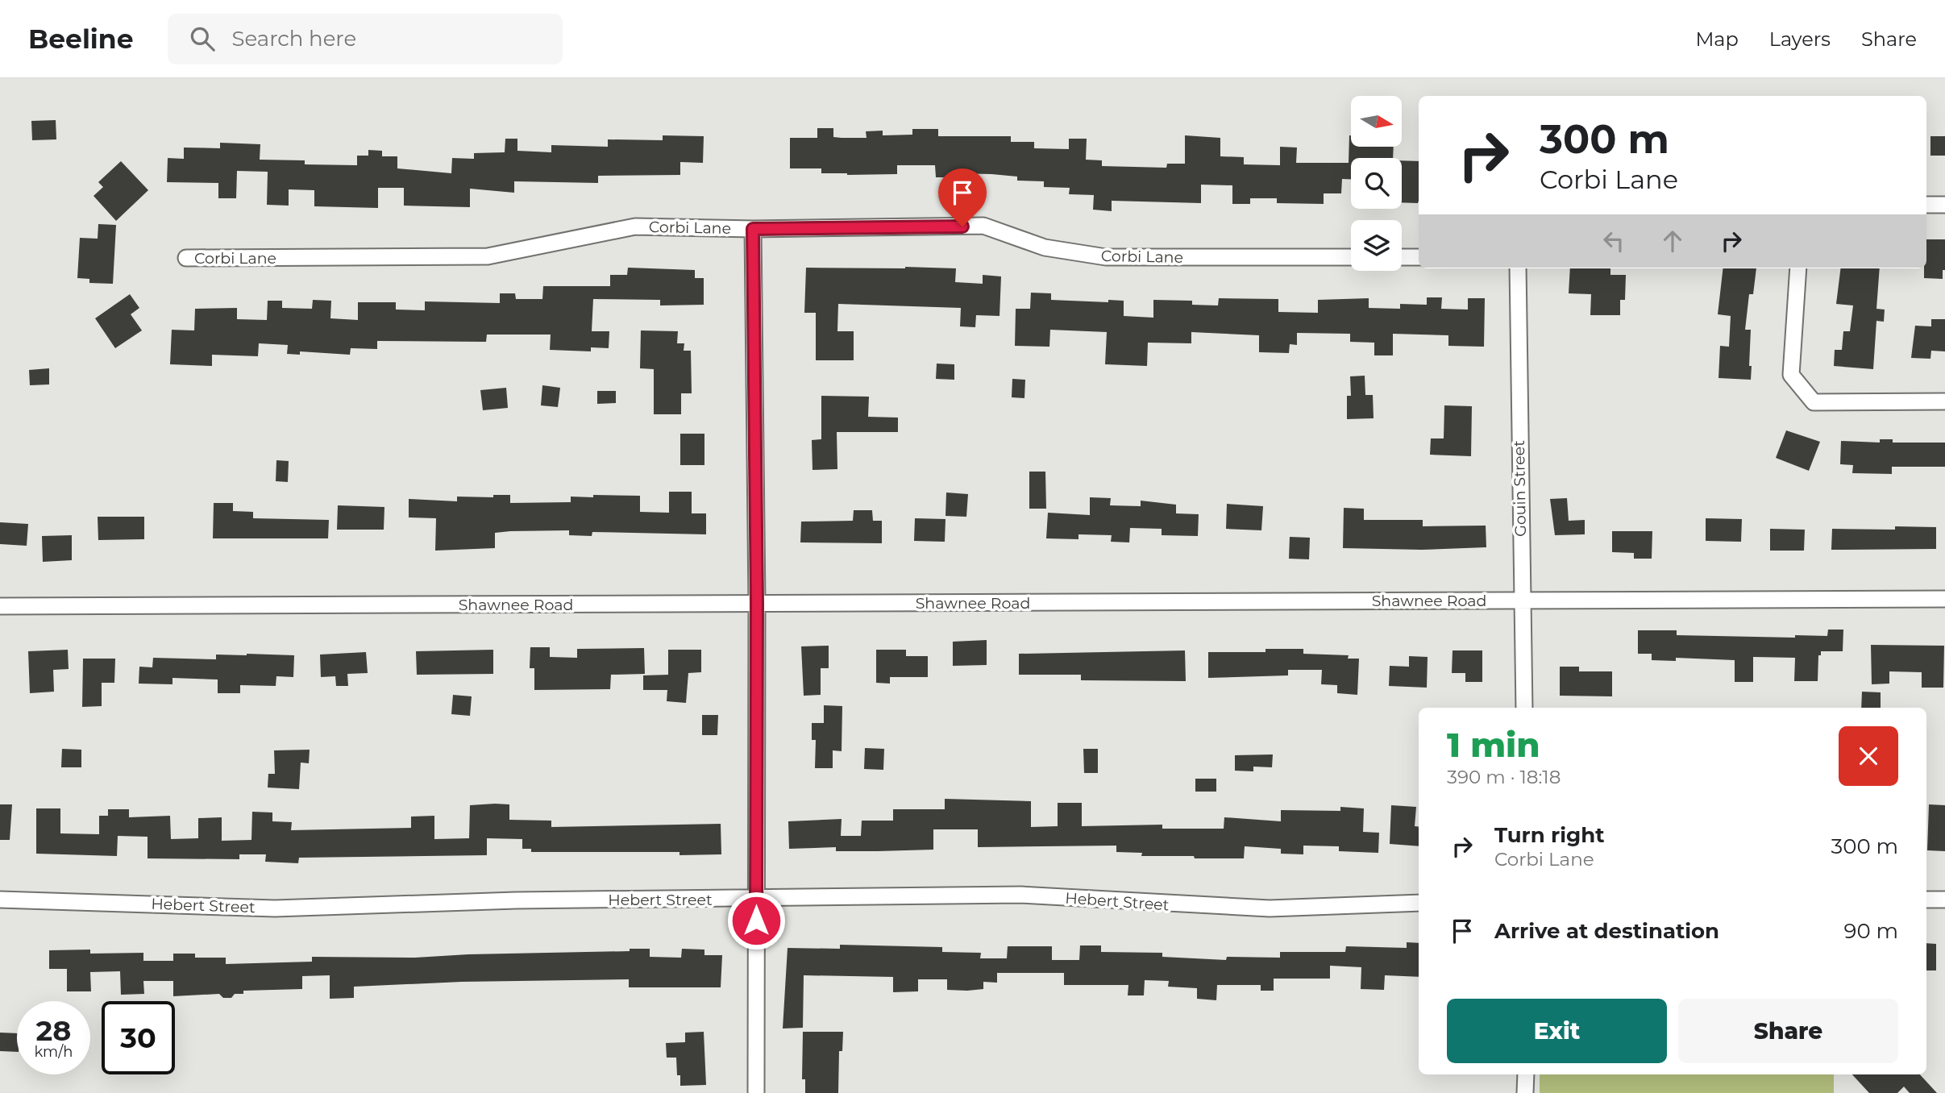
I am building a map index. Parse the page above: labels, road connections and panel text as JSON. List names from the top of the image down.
{
  "streets": {
    "street": [
      "Corbi Lane",
      "Gouin Street",
      "Shawnee Road",
      "Hebert Street"
    ]
  },
  "crossings": [
    ["Gouin Street", "Shawnee Road"]
  ],
  "north": "right",
  "page": {
    "header": "Beeline",
    "search": "Search here",
    "nav": ["Map", "Layers", "Share"],
    "turn": ["300 m", "Corbi Lane"],
    "heading": ["1 min", "390 m · 18:18"],
    "list": [
      {
        "name": "Turn right",
        "note": "Corbi Lane",
        "value": "300 m"
      },
      {
        "name": "Arrive at destination",
        "value": "90 m"
      }
    ],
    "buttons": ["Exit", "Share"],
    "speed": "28 km/h",
    "limit": "30"
  }
}
